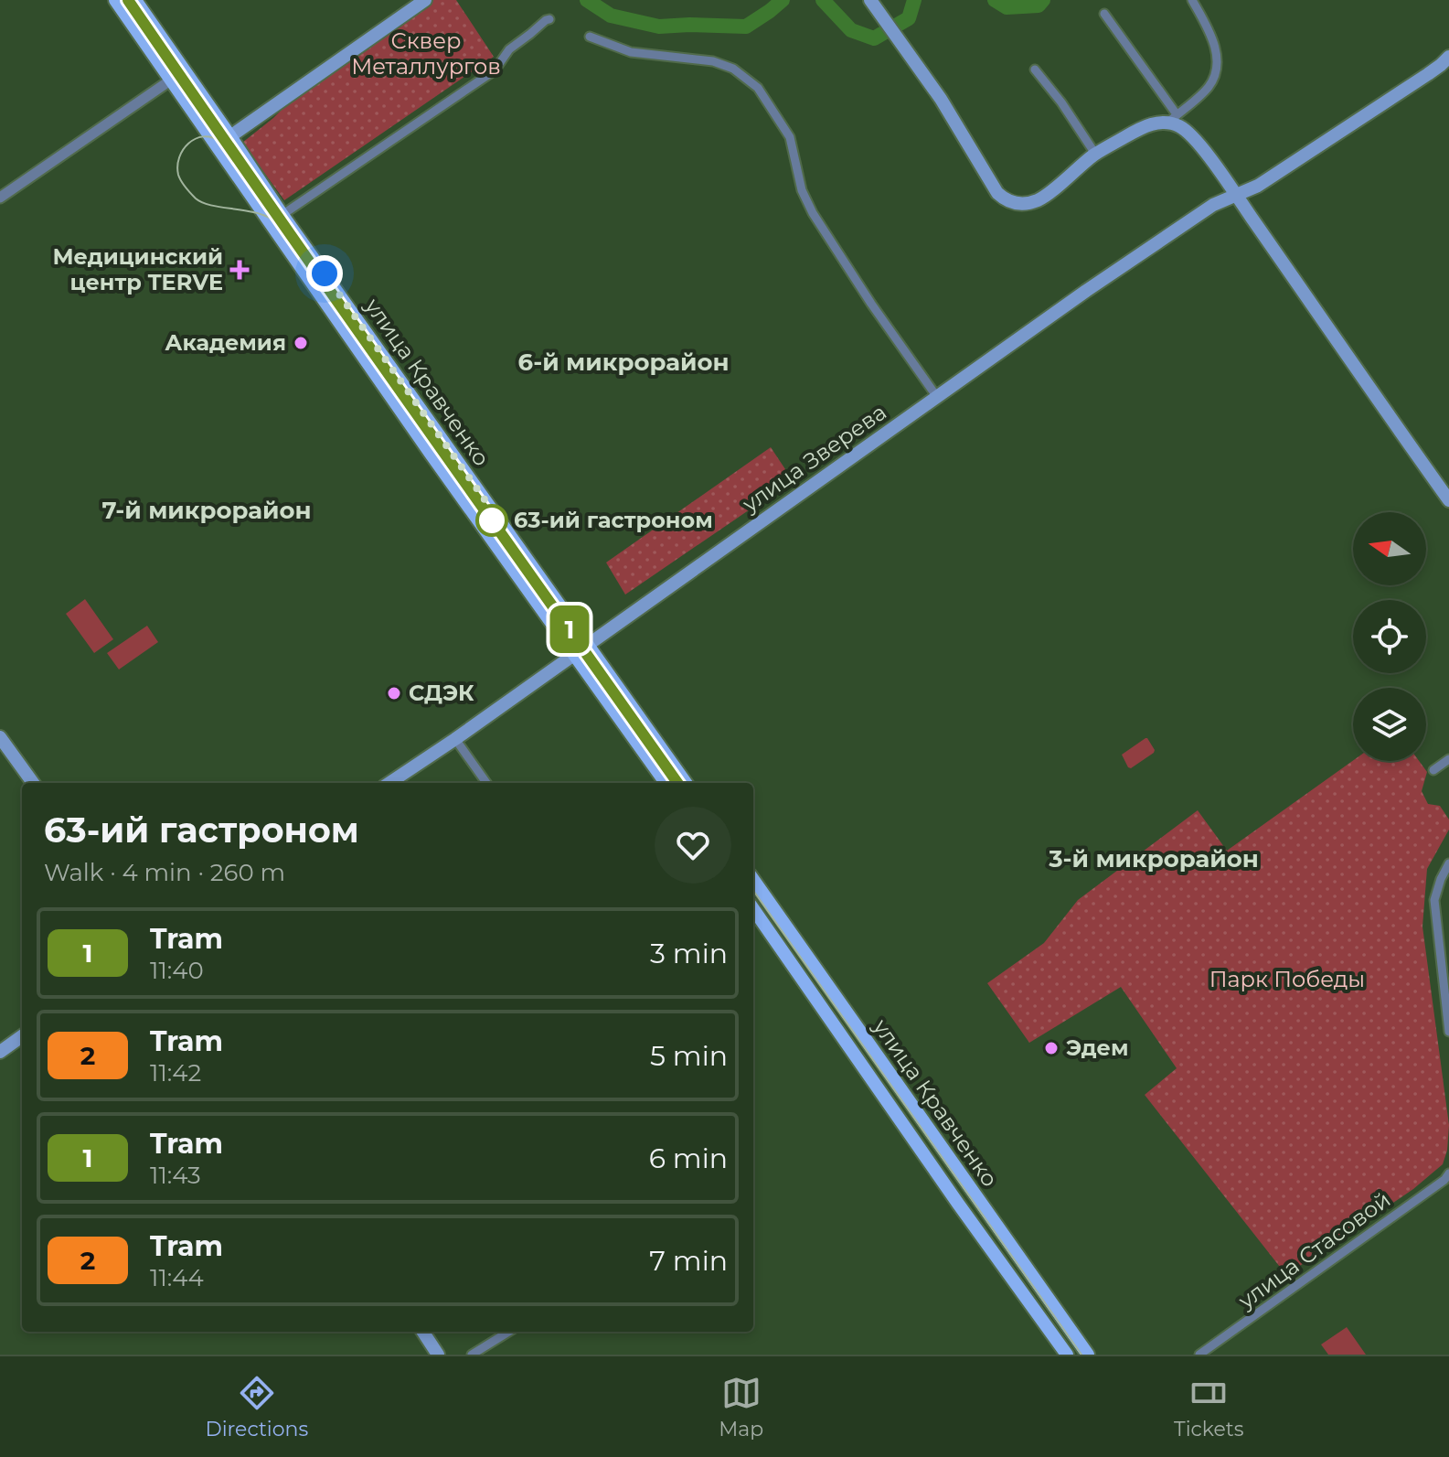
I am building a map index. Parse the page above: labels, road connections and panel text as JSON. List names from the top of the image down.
{
  "streets": {
    "main road": ["улица Кравченко", "улица Зверева"],
    "street": ["улица Стасовой"]
  },
  "crossings": [
    ["улица Кравченко", "улица Зверева"]
  ],
  "districts": ["6-й микрорайон", "7-й микрорайон", "3-й микрорайон"],
  "parks": ["Сквер Металлургов", "Парк Победы"],
  "places": {
    "health": ["Медицинский центр TERVE"],
    "other": [
      "Академия",
      "63-ий гастроном",
      "СДЭК",
      "Эдем"
    ]
  },
  "lines": ["tram line 1"],
  "north": "left",
  "page": {
    "on_map": "1",
    "heading": ["63-ий гастроном", "Walk · 4 min · 260 m"],
    "list": [
      {
        "mark": "1",
        "name": "Tram",
        "note": "11:40",
        "value": "3 min"
      },
      {
        "mark": "2",
        "name": "Tram",
        "note": "11:42",
        "value": "5 min"
      },
      {
        "mark": "1",
        "name": "Tram",
        "note": "11:43",
        "value": "6 min"
      },
      {
        "mark": "2",
        "name": "Tram",
        "note": "11:44",
        "value": "7 min"
      }
    ],
    "tabs": ["Directions", "Map", "Tickets"]
  }
}
